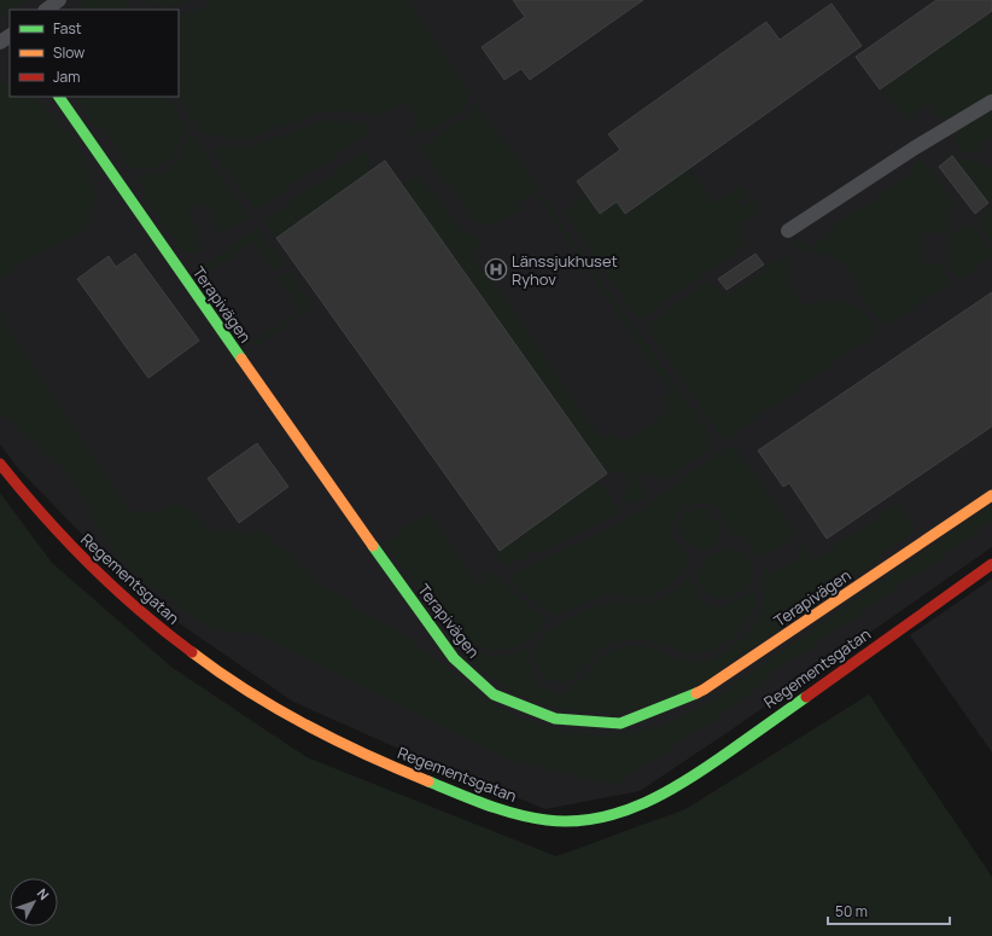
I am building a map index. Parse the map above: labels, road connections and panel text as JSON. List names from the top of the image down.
{
  "streets": {
    "street": ["Terapivägen", "Regementsgatan"]
  },
  "places": {
    "hospital": ["Länssjukhuset Ryhov"]
  },
  "legend": ["Fast", "Slow", "Jam"],
  "scale_bar": "50 m",
  "north": "top right"
}
